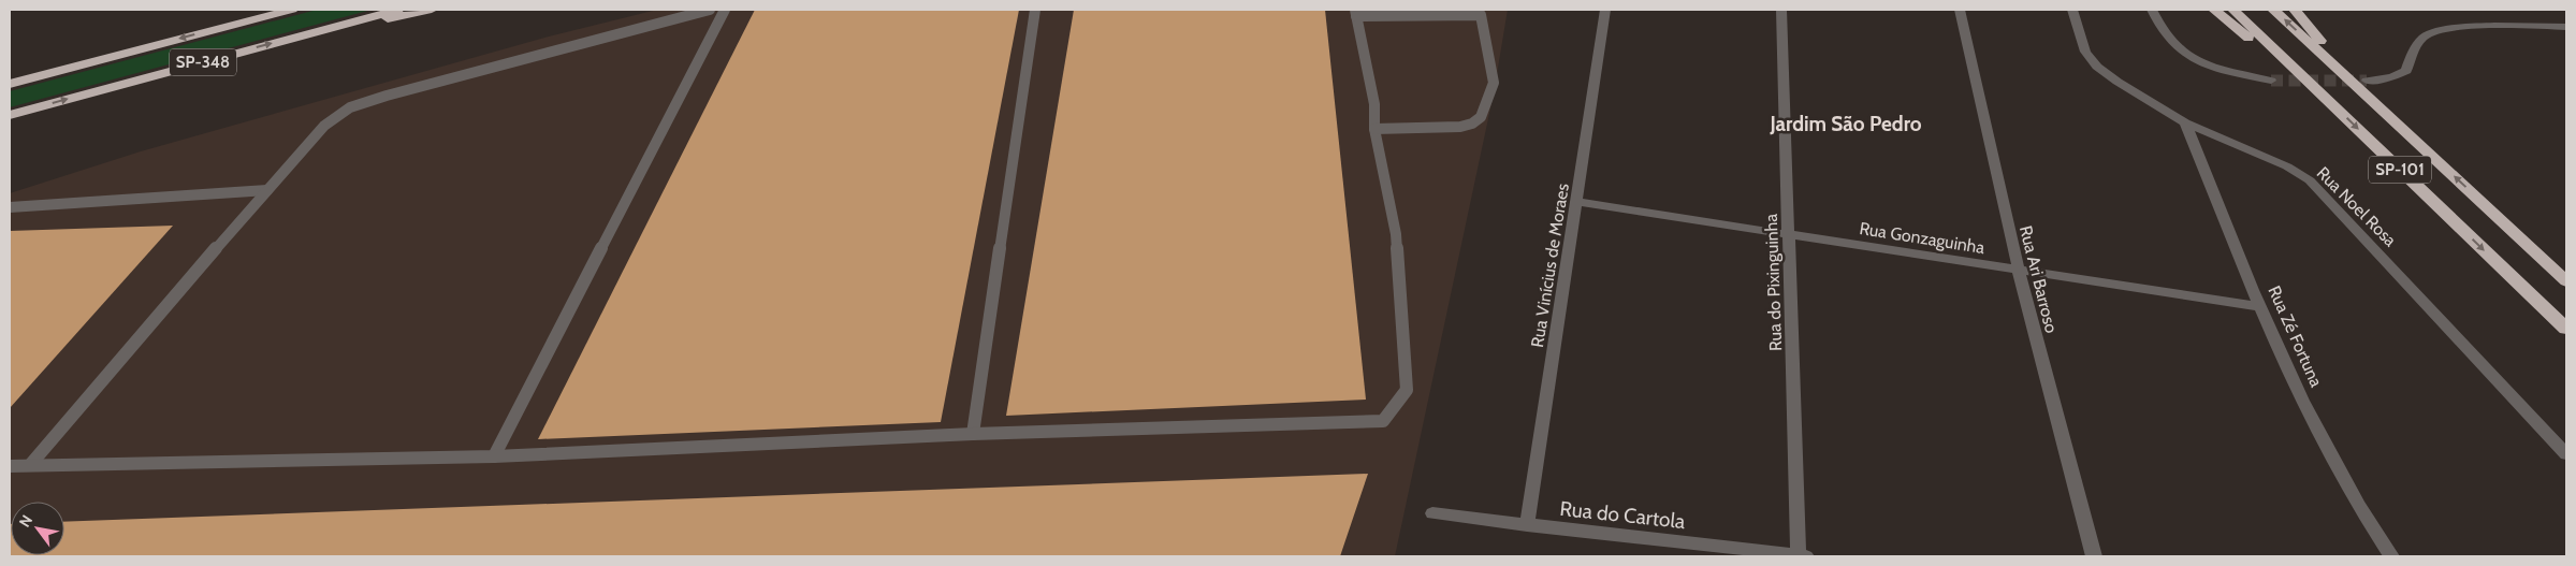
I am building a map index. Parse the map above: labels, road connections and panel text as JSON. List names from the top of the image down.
{
  "streets": {
    "highway": ["SP-348", "SP-101"],
    "street": [
      "Rua Noel Rosa",
      "Rua Gonzaguinha",
      "Rua Vinícius de Moraes",
      "Rua Ari Barroso",
      "Rua do Pixinguinha",
      "Rua Zé Fortuna",
      "Rua do Cartola"
    ]
  },
  "crossings": [
    ["Rua Noel Rosa", "Rua Zé Fortuna"],
    ["Rua Gonzaguinha", "Rua Vinícius de Moraes"],
    ["Rua Gonzaguinha", "Rua Ari Barroso"],
    ["Rua Gonzaguinha", "Rua do Pixinguinha"],
    ["Rua Gonzaguinha", "Rua Zé Fortuna"],
    ["Rua Vinícius de Moraes", "Rua do Cartola"],
    ["Rua do Pixinguinha", "Rua do Cartola"]
  ],
  "districts": ["Jardim São Pedro"],
  "north": "top left"
}
